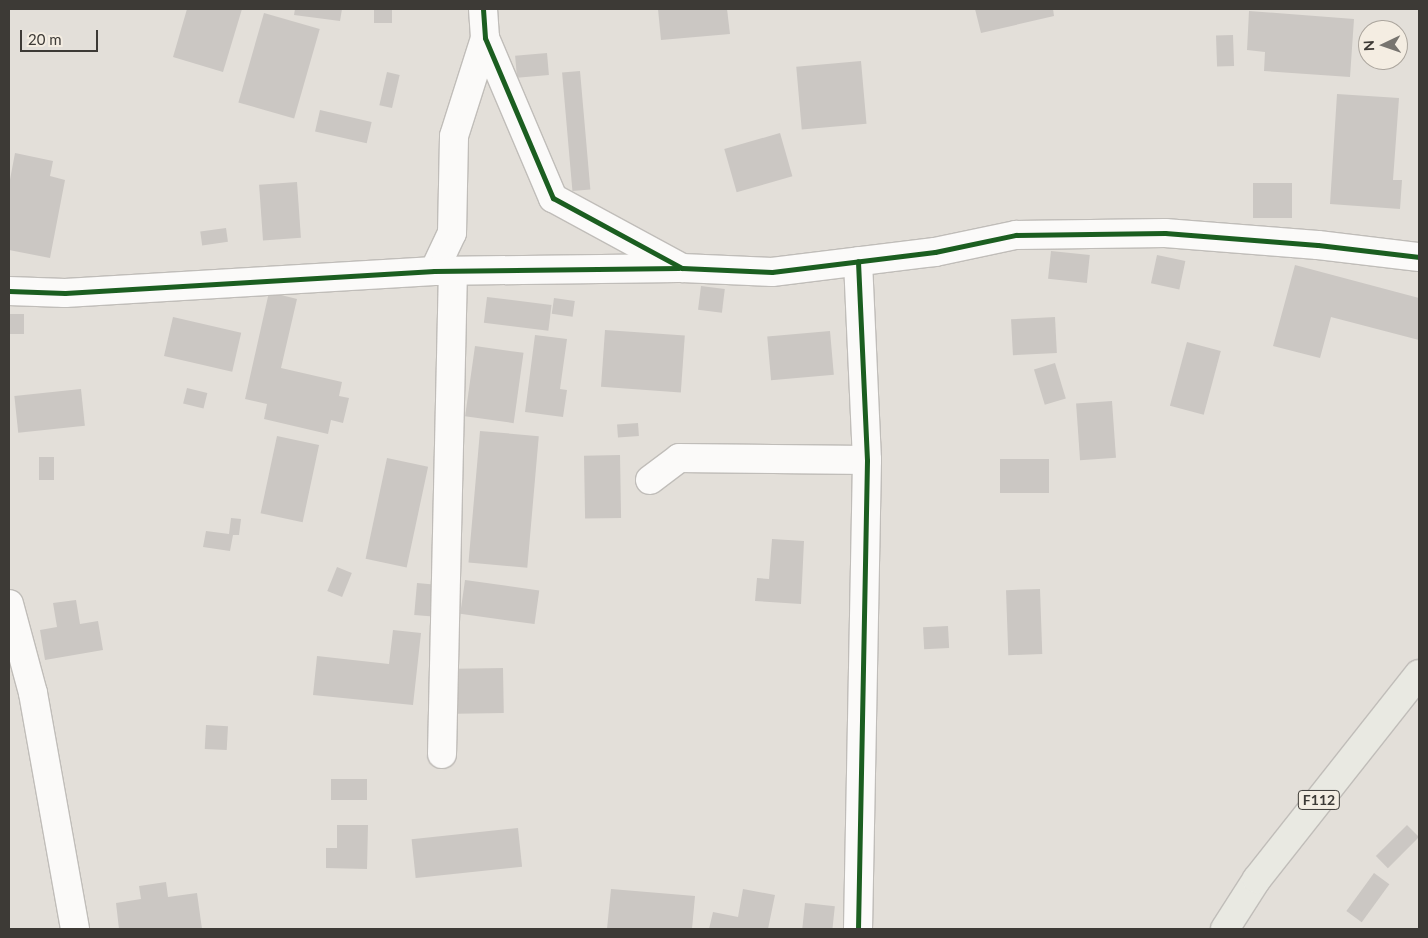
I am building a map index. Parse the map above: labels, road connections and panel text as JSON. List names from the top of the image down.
{
  "streets": {
    "main road": ["F112"]
  },
  "scale_bar": "20 m",
  "north": "left"
}
